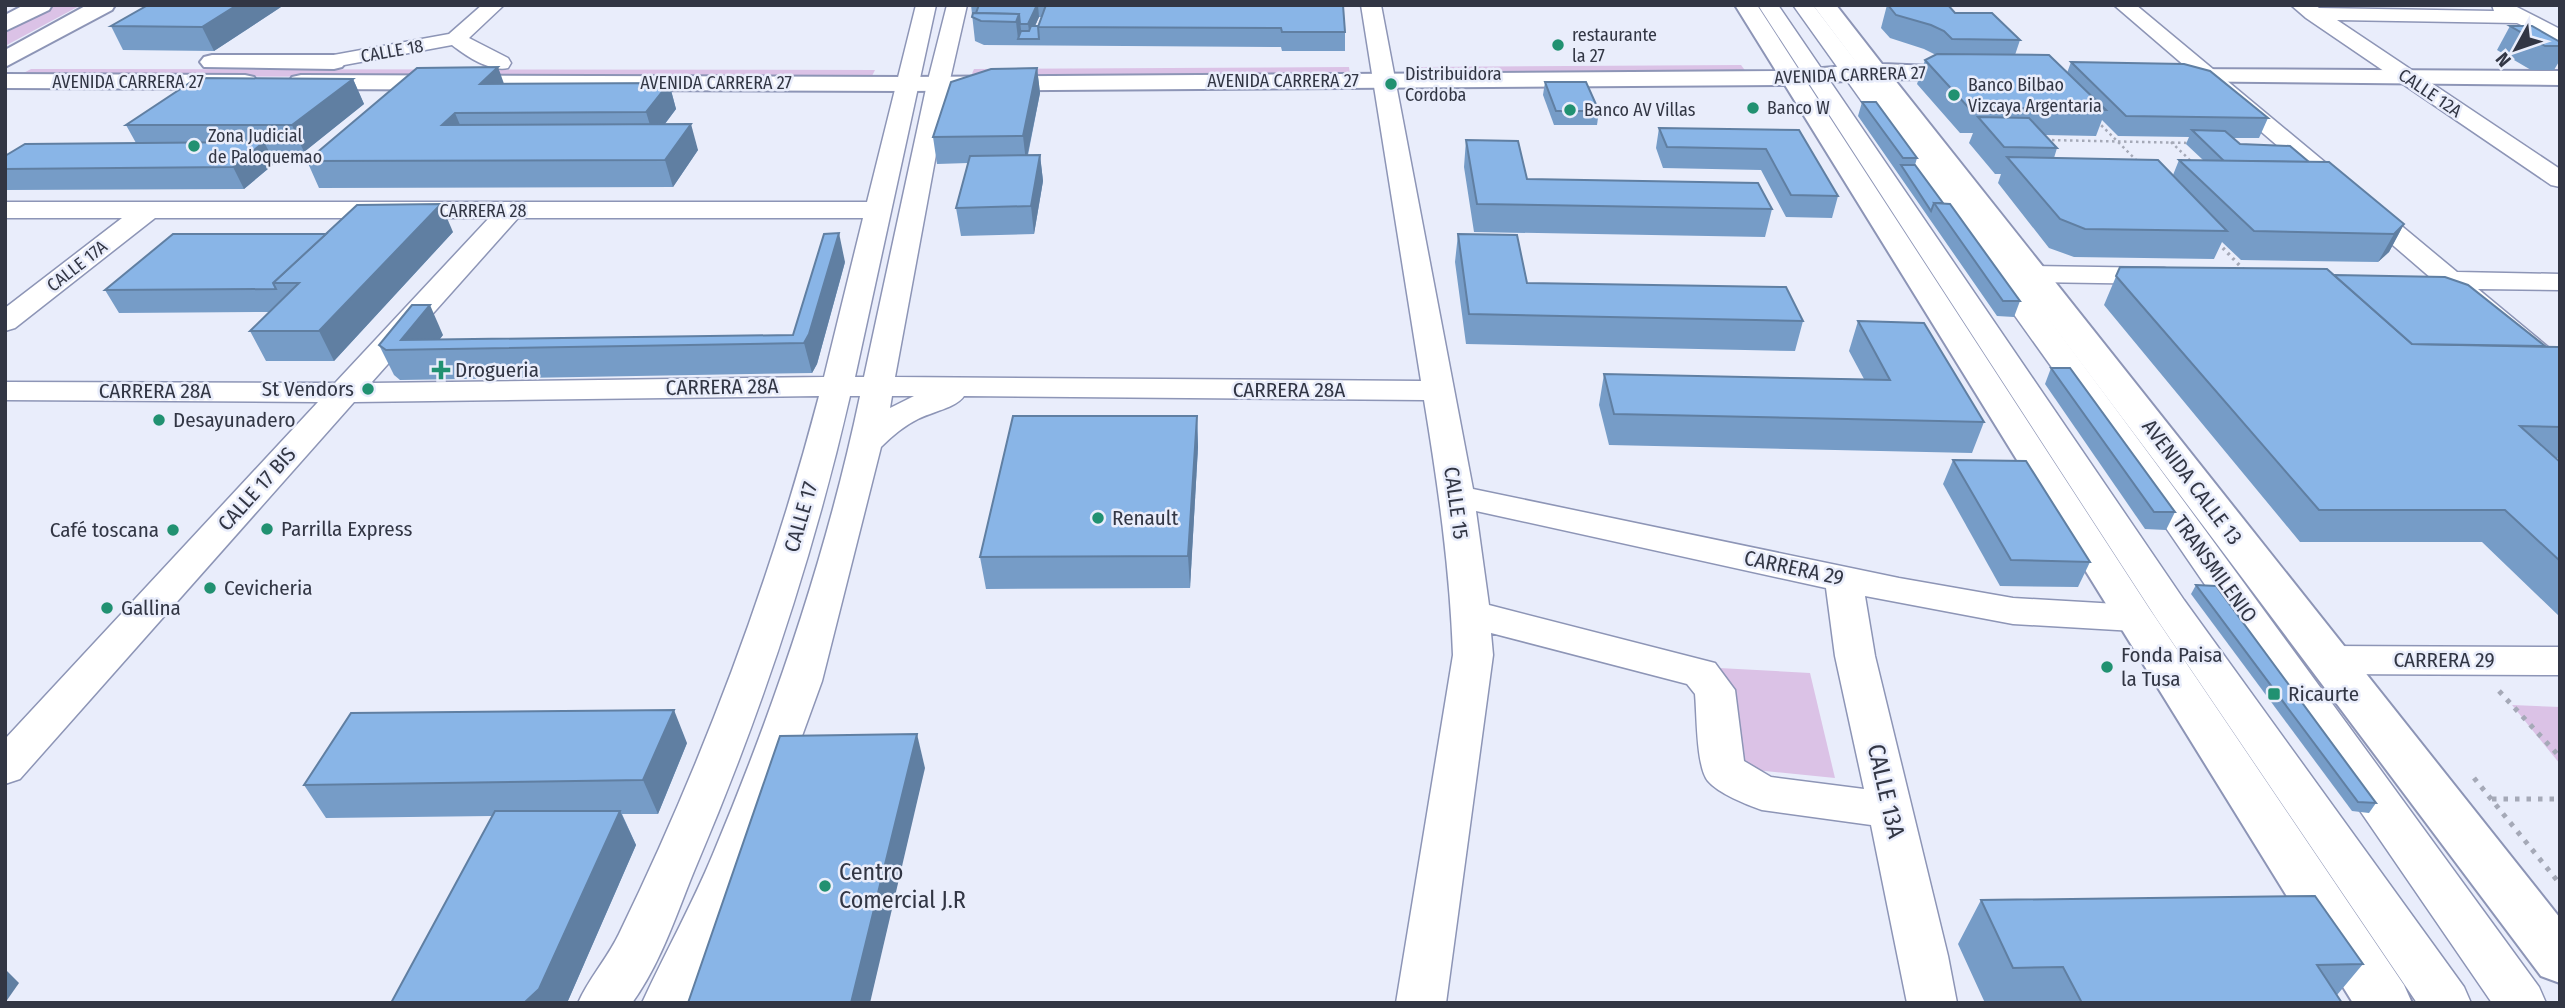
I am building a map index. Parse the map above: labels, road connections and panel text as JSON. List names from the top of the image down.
{
  "streets": {
    "main road": ["AVENIDA CARRERA 27", "AVENIDA CALLE 13"],
    "street": [
      "CALLE 18",
      "CALLE 12A",
      "CARRERA 28",
      "CALLE 17A",
      "CARRERA 28A",
      "CALLE 17 BIS",
      "CALLE 15",
      "CALLE 17",
      "CARRERA 29",
      "TRANSMILENIO",
      "CALLE 13A"
    ]
  },
  "crossings": [
    ["CALLE 18", "AVENIDA CARRERA 27"],
    ["AVENIDA CARRERA 27", "AVENIDA CALLE 13"],
    ["AVENIDA CARRERA 27", "CALLE 15"],
    ["AVENIDA CARRERA 27", "CALLE 17"],
    ["AVENIDA CARRERA 27", "TRANSMILENIO"],
    ["CARRERA 28", "CALLE 17A"],
    ["CARRERA 28", "CALLE 17 BIS"],
    ["CARRERA 28", "CALLE 17"],
    ["CARRERA 28A", "CALLE 17 BIS"],
    ["CARRERA 28A", "CALLE 15"],
    ["CARRERA 28A", "CALLE 17"],
    ["AVENIDA CALLE 13", "CARRERA 29"],
    ["AVENIDA CALLE 13", "TRANSMILENIO"],
    ["CALLE 15", "CARRERA 29"],
    ["CARRERA 29", "CALLE 13A"]
  ],
  "places": {
    "other": [
      "restaurante la 27",
      "Distribuidora Cordoba",
      "Banco Bilbao Vizcaya Argentaria",
      "Banco W",
      "Banco AV Villas",
      "Zona Judicial de Paloquemao",
      "St Vendors",
      "Desayunadero",
      "Renault",
      "Parrilla Express",
      "Café toscana",
      "Cevicheria",
      "Gallina",
      "Fonda Paisa la Tusa",
      "Centro Comercial J.R"
    ],
    "health": ["Drogueria"],
    "transit": ["Ricaurte"]
  },
  "north": "bottom left"
}
